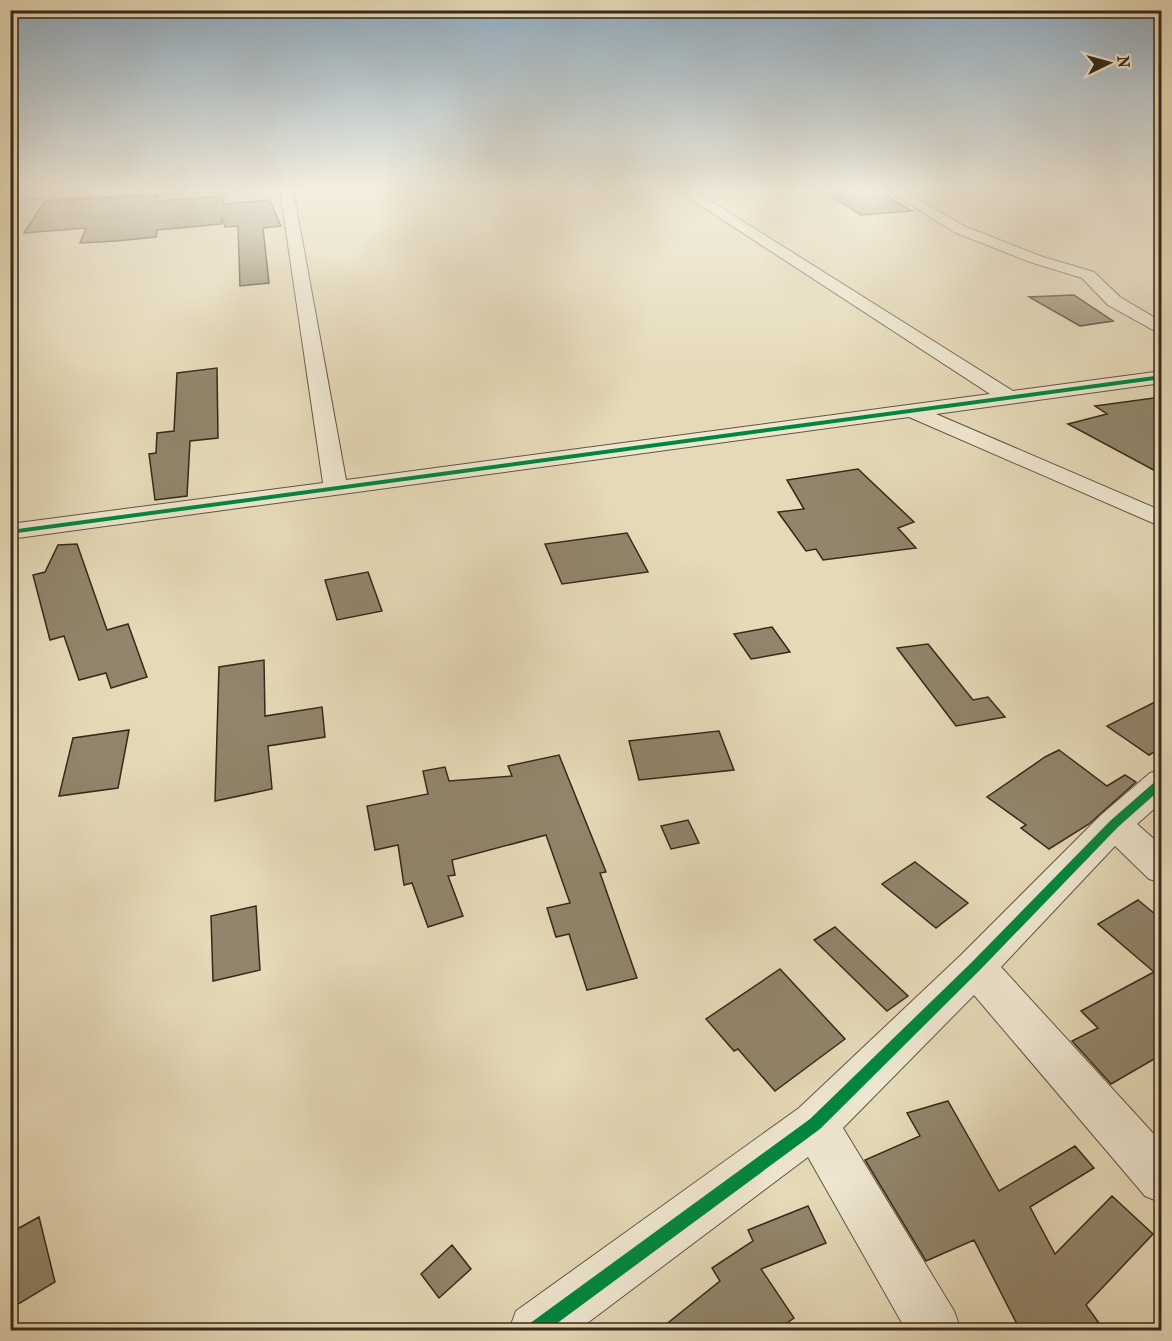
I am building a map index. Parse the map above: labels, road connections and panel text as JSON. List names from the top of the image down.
{
  "north": "right"
}
